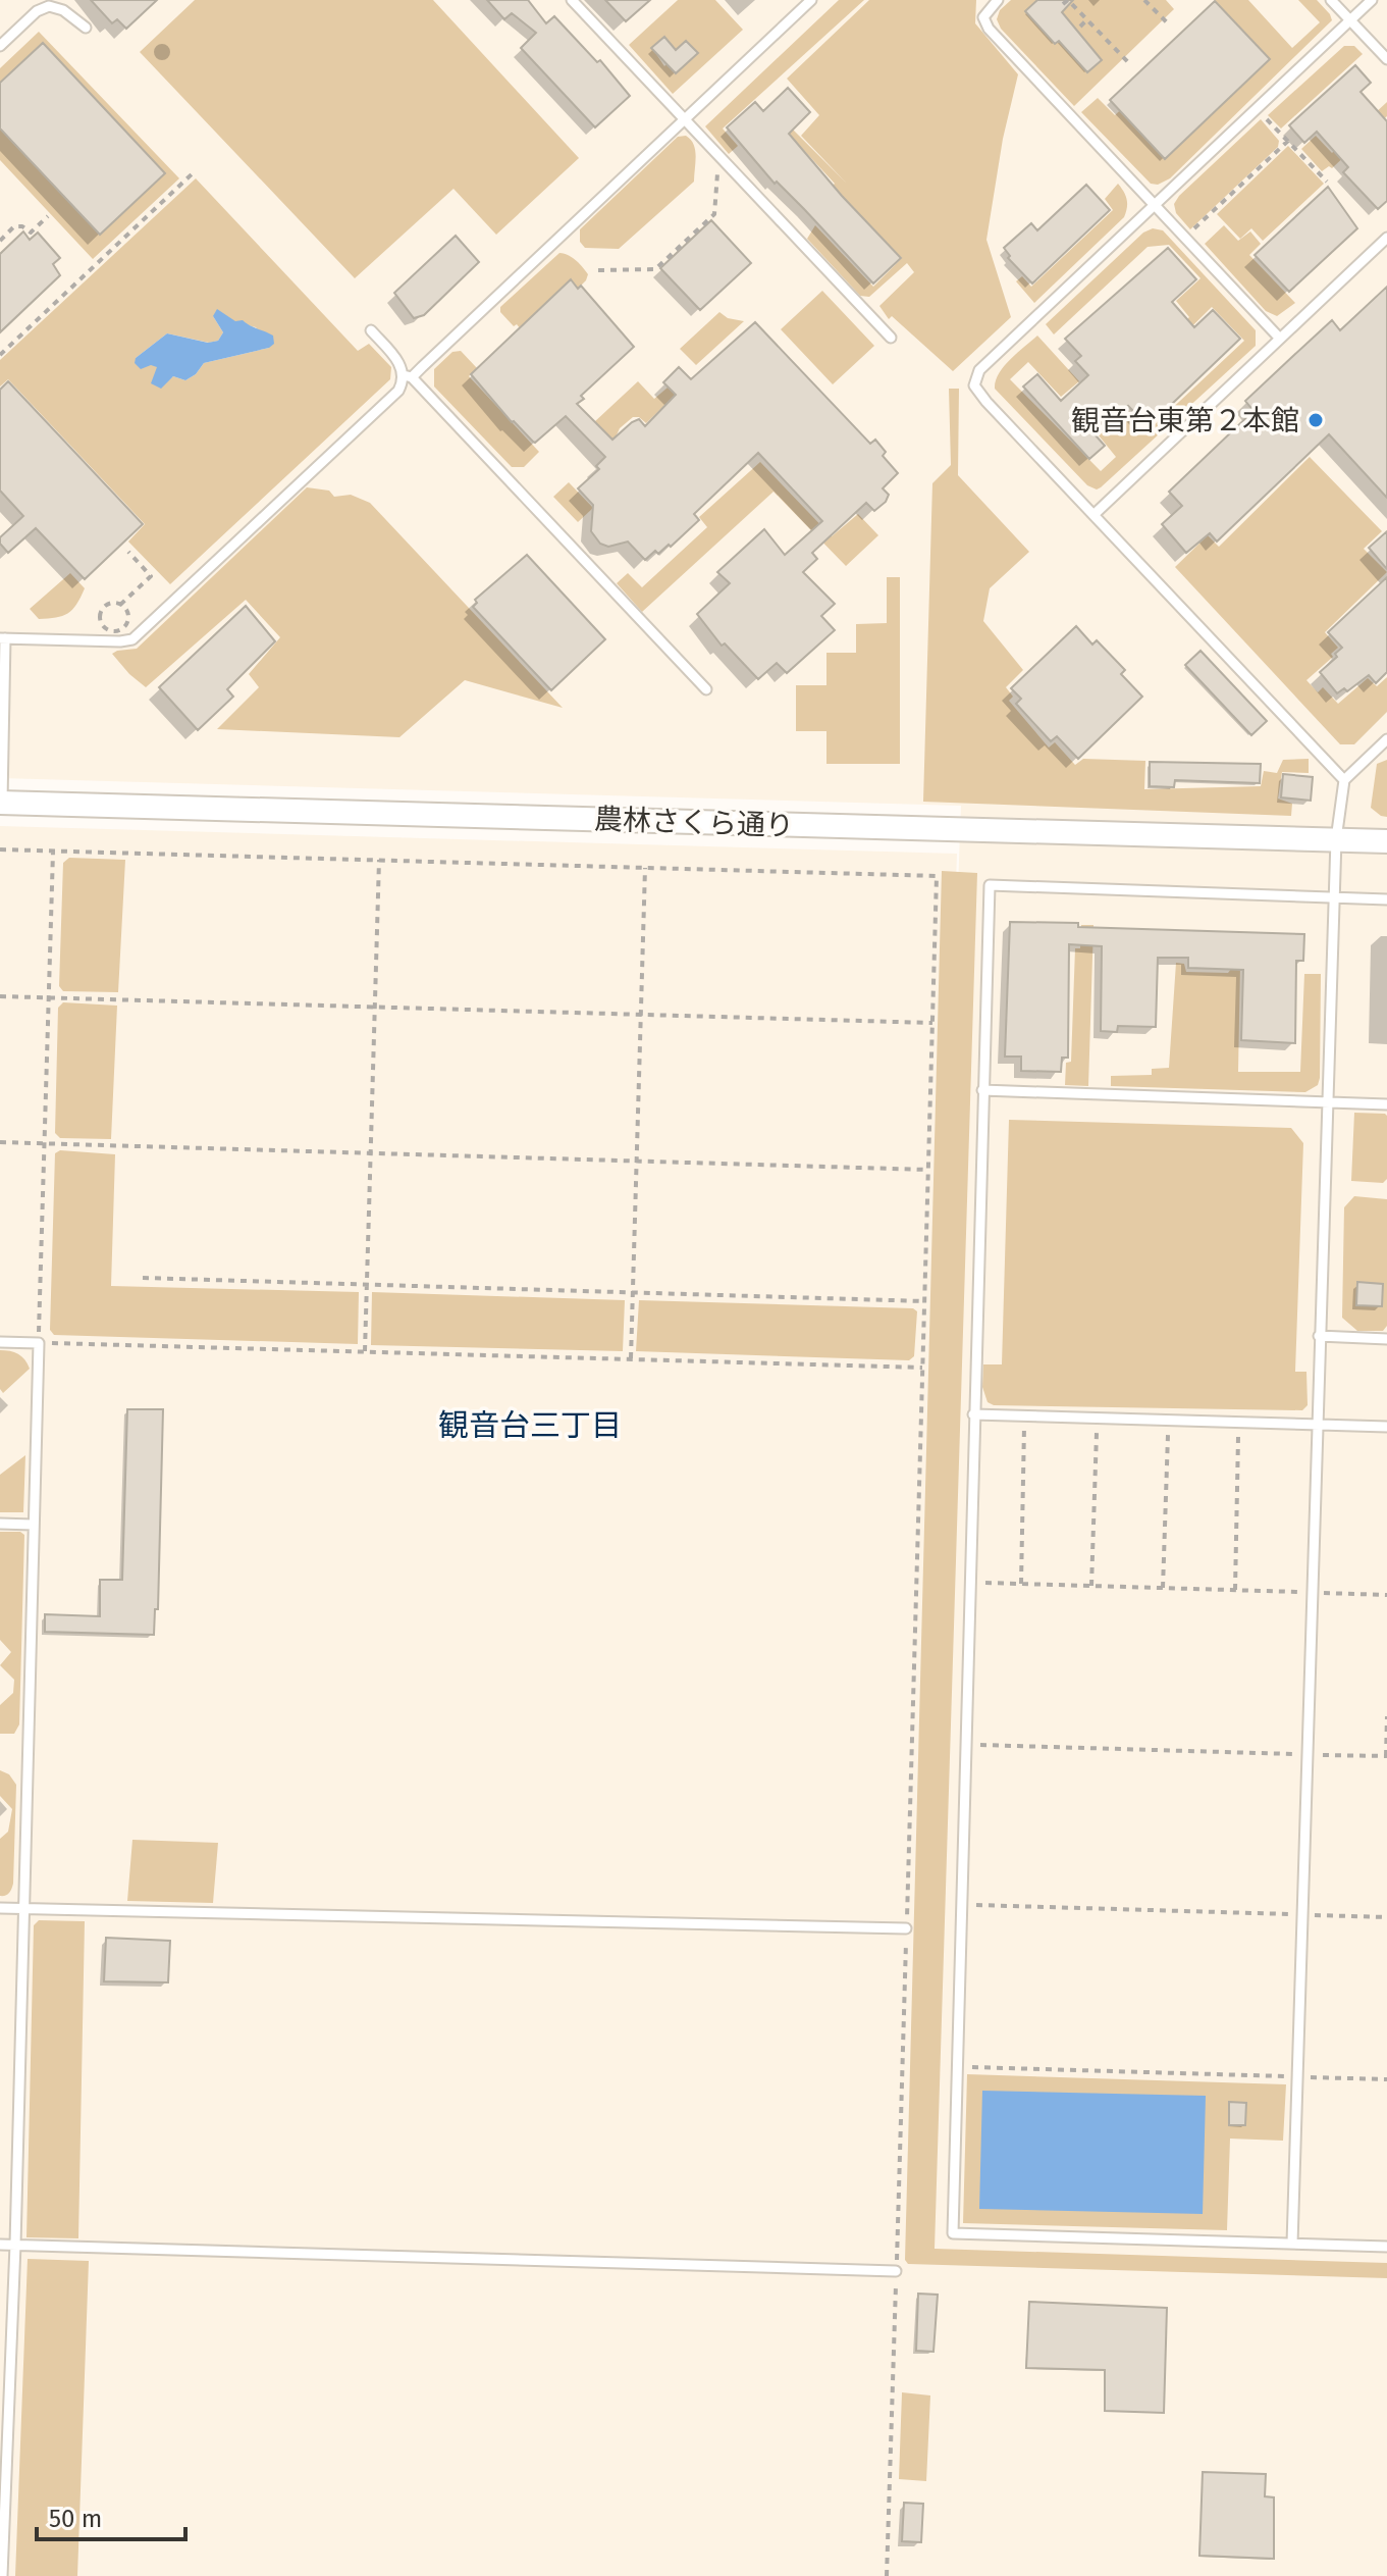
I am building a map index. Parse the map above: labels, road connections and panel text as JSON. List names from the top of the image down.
{
  "streets": {
    "street": ["農林さくら通り"]
  },
  "districts": ["観音台三丁目"],
  "places": ["観音台東第２本館"],
  "scale_bar": "50 m"
}
